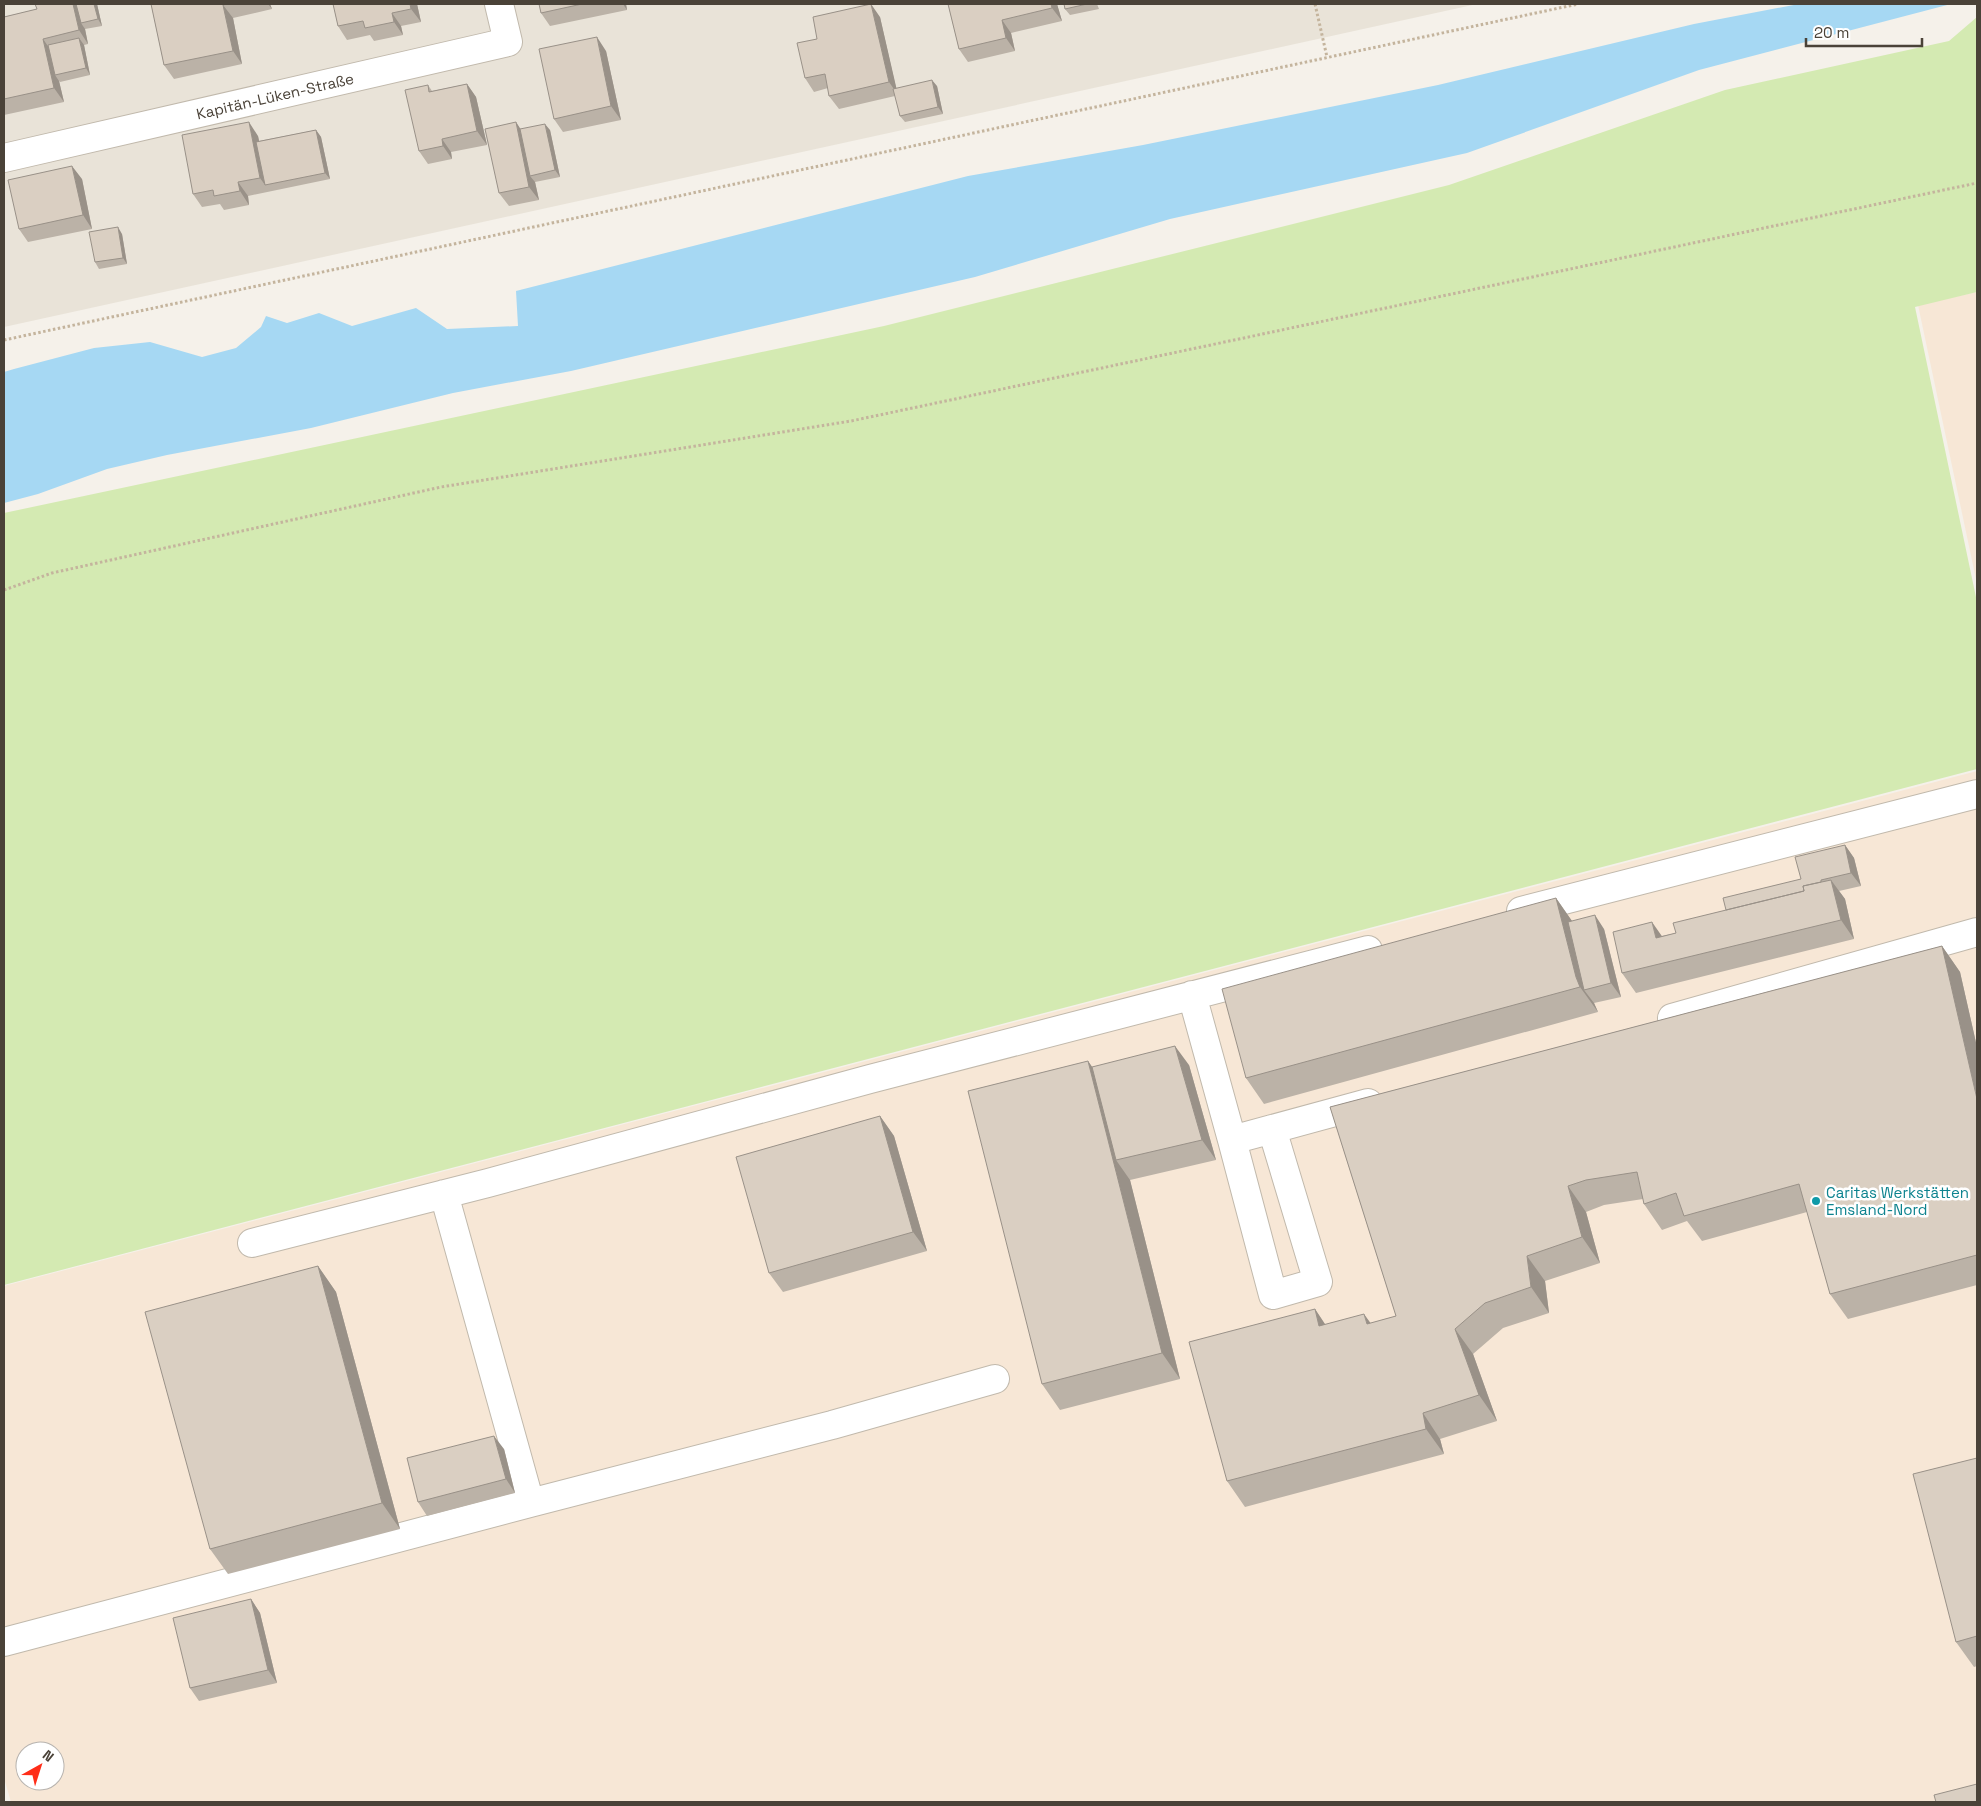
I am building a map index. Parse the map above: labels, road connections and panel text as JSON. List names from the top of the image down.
{
  "streets": {
    "street": ["Kapitän-Lüken-Straße"]
  },
  "places": ["Caritas Werkstätten Emsland-Nord"],
  "scale_bar": "20 m",
  "north": "top right"
}
